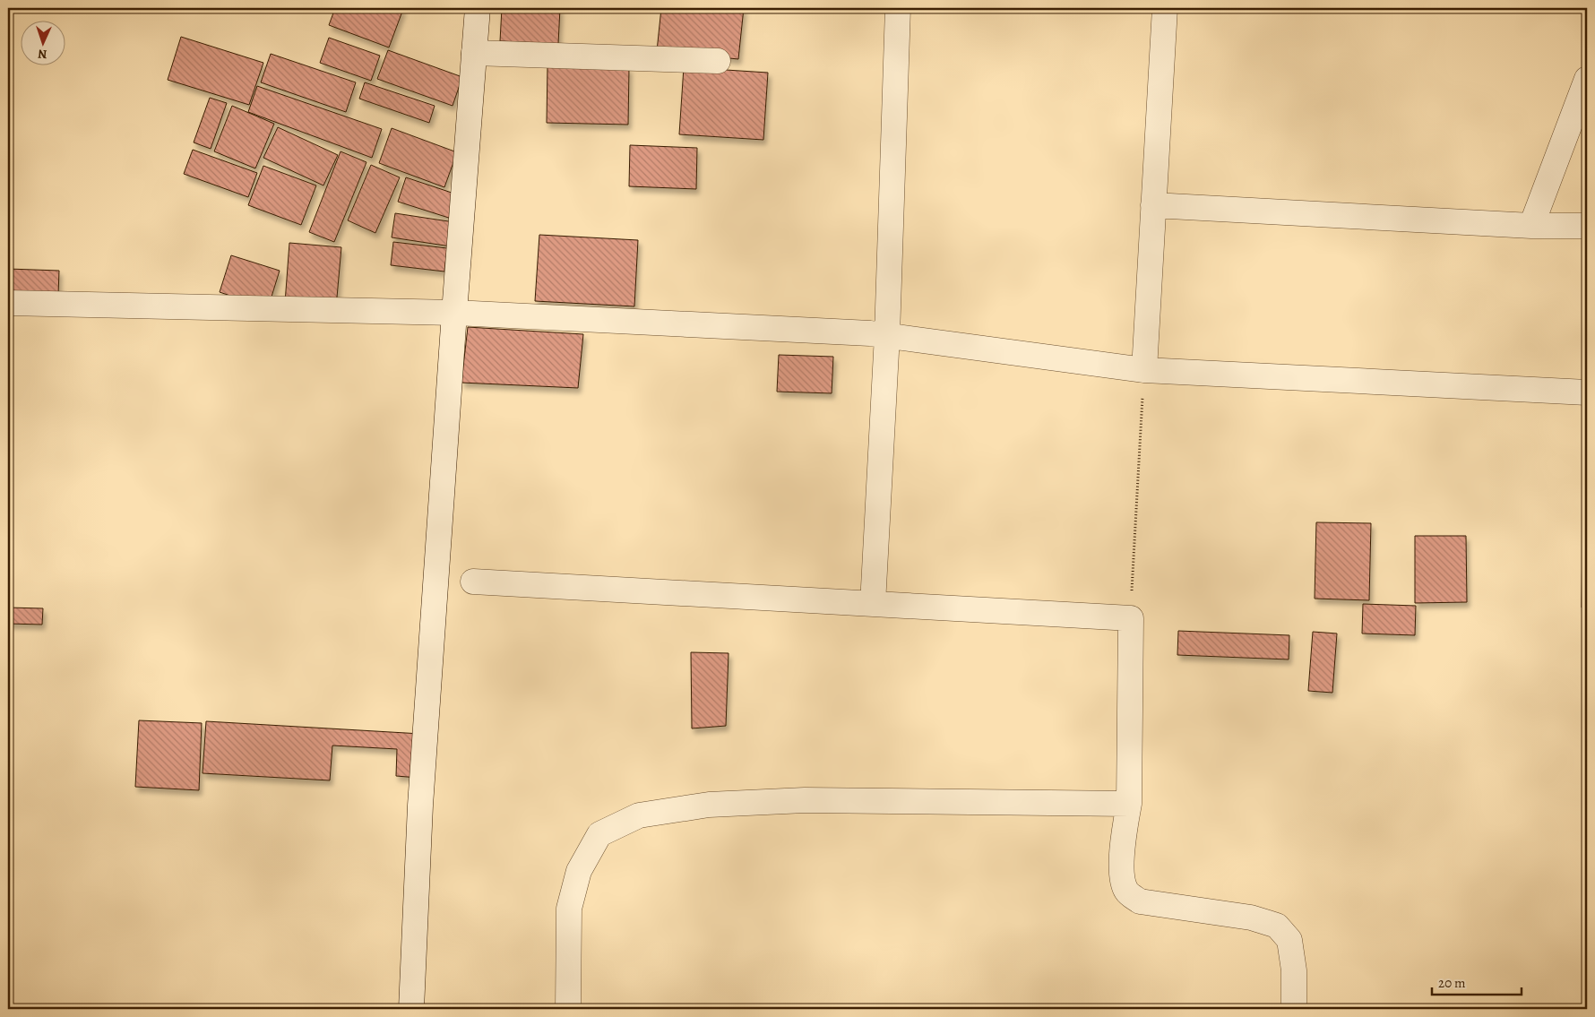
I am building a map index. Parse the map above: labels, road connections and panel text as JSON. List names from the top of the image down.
{
  "scale_bar": "20 m",
  "north": "bottom"
}
